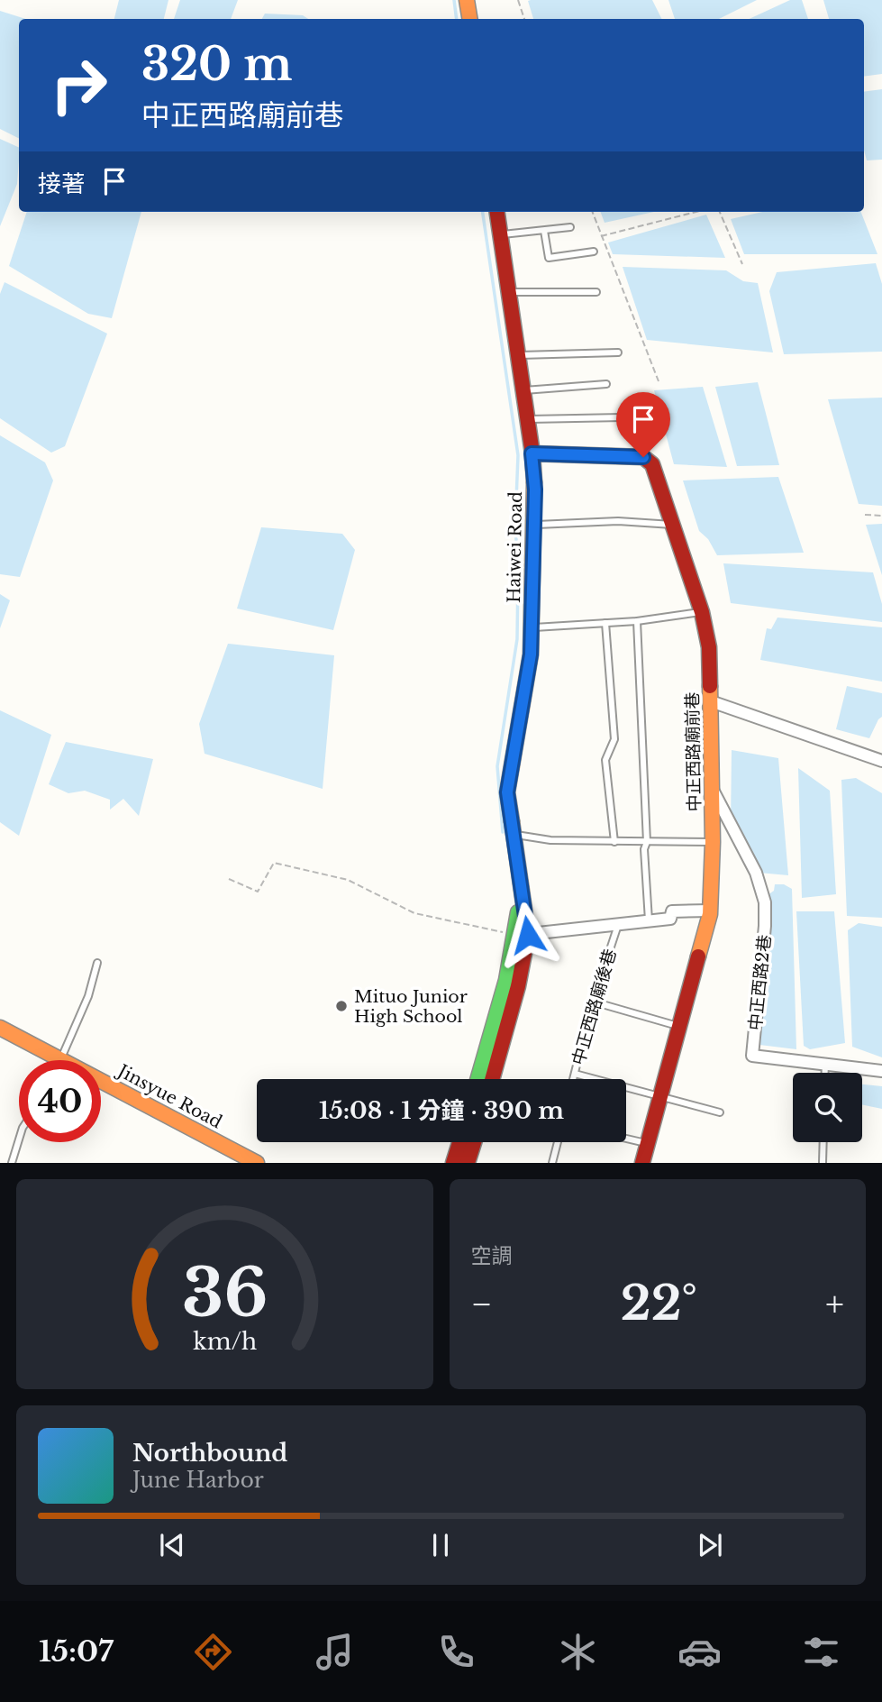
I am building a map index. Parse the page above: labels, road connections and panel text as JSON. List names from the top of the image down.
{
  "streets": {
    "street": [
      "Haiwei Road",
      "中正西路廟前巷",
      "中正西路2巷",
      "Jinsyue Road"
    ],
    "lane": ["中正西路廟後巷"]
  },
  "crossings": [
    ["Haiwei Road", "中正西路廟前巷"],
    ["中正西路廟前巷", "中正西路2巷"]
  ],
  "places": ["Mituo Junior High School"],
  "page": {
    "turn": ["320 m", "中正西路廟前巷"],
    "then": "接著",
    "limit": "40",
    "trip": "15:08 · 1 分鐘 · 390 m",
    "tile": "空調",
    "heat": ["−", "22°", "+"],
    "song": ["Northbound", "June Harbor"],
    "tabs": "15:07",
    "gauge": ["36", "km/h"]
  }
}
